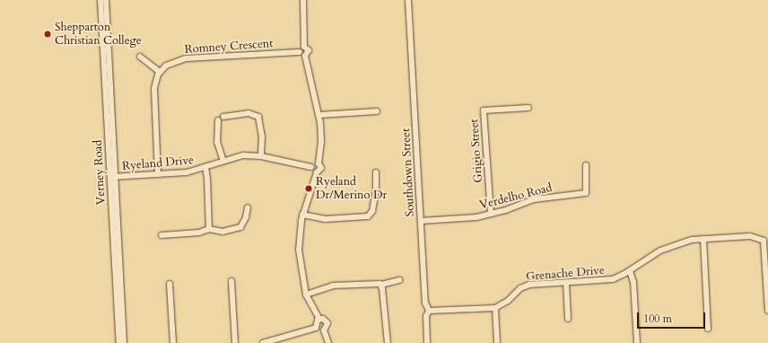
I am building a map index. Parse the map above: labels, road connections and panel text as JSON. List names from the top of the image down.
{
  "streets": {
    "street": [
      "Romney Crescent",
      "Grigio Street",
      "Ryeland Drive",
      "Verney Road",
      "Southdown Street",
      "Verdelho Road",
      "Grenache Drive"
    ]
  },
  "crossings": [
    ["Grigio Street", "Verdelho Road"],
    ["Ryeland Drive", "Verney Road"],
    ["Southdown Street", "Verdelho Road"]
  ],
  "places": ["Shepparton Christian College", "Ryeland Dr/Merino Dr"],
  "scale_bar": "100 m"
}
